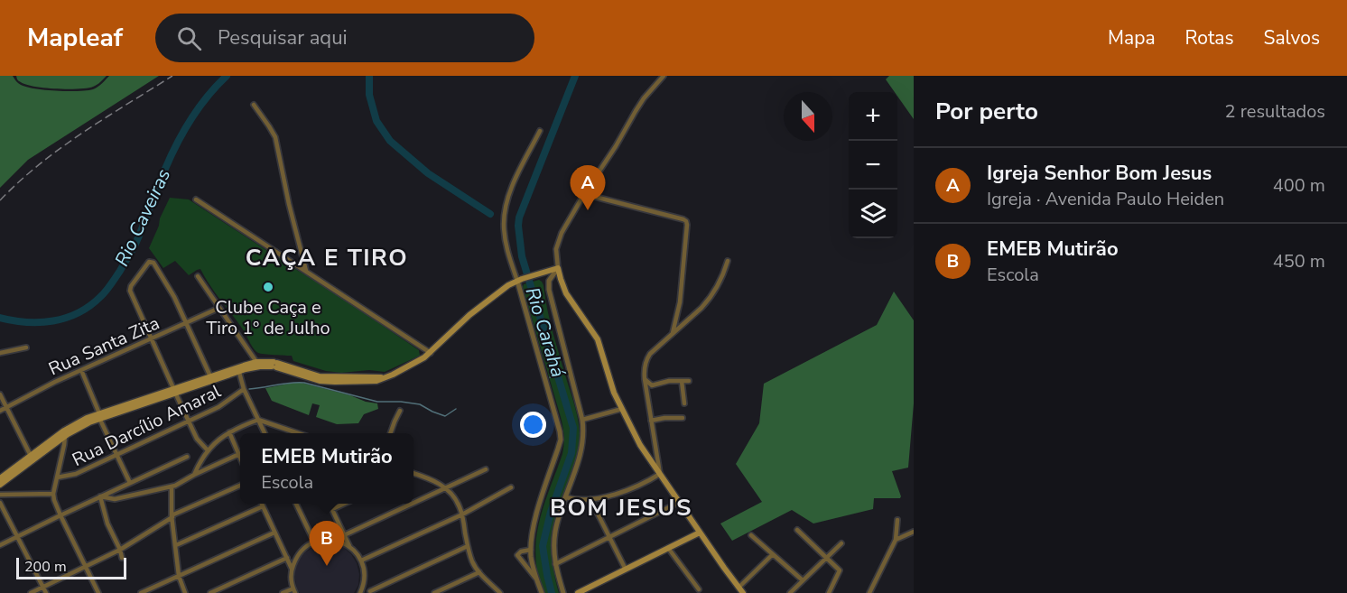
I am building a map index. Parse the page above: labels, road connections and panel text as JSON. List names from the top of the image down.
{
  "streets": {
    "street": ["Rua Santa Zita", "Rua Darcílio Amaral"]
  },
  "districts": ["CAÇA E TIRO", "BOM JESUS"],
  "water": ["Rio Caveiras", "Rio Carahá"],
  "places": ["Clube Caça e Tiro 1º de Julho"],
  "scale_bar": "200 m",
  "north": "bottom",
  "page": {
    "header": "Mapleaf",
    "search": "Pesquisar aqui",
    "nav": ["Mapa", "Rotas", "Salvos"],
    "heading": ["Por perto", "2 resultados"],
    "map_buttons": ["+", "−"],
    "list": [
      {
        "mark": "A",
        "name": "Igreja Senhor Bom Jesus",
        "note": "Igreja · Avenida Paulo Heiden",
        "value": "400 m"
      },
      {
        "mark": "B",
        "name": "EMEB Mutirão",
        "note": "Escola",
        "value": "450 m"
      }
    ],
    "pins": ["A", "B"],
    "popup": ["EMEB Mutirão", "Escola"],
    "scale": "200 m"
  }
}
